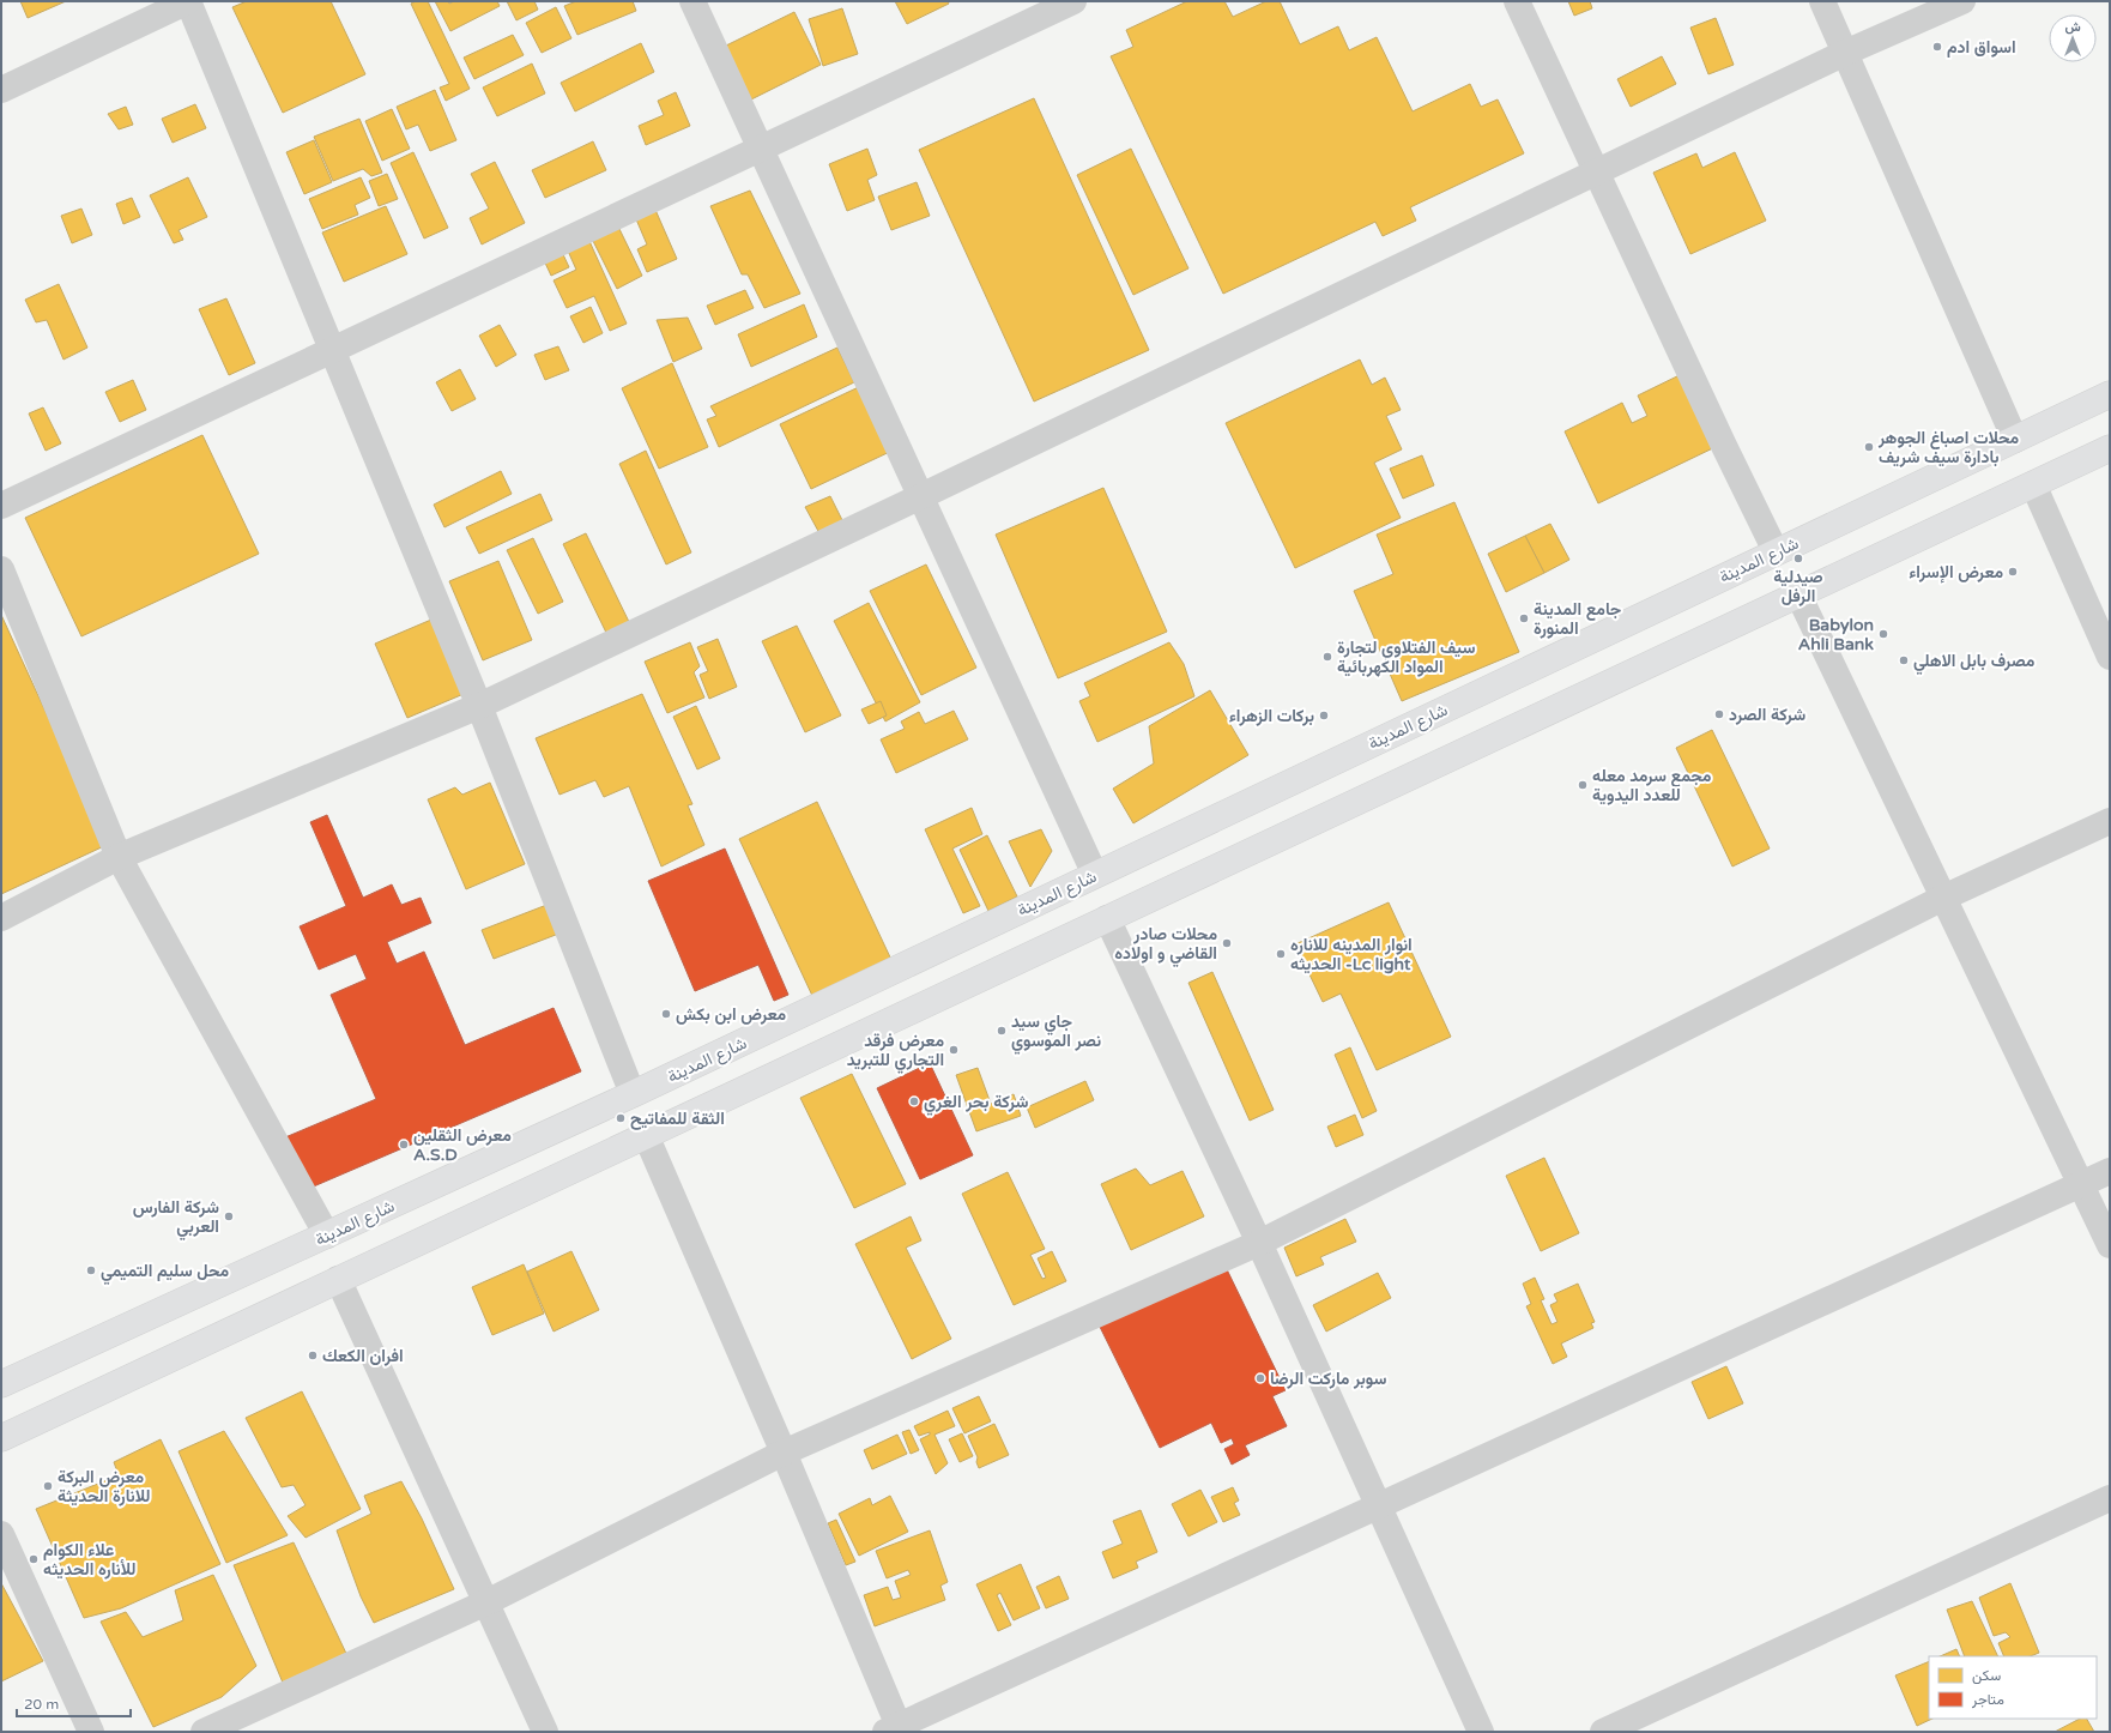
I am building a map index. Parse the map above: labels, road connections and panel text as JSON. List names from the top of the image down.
{
  "streets": {
    "main road": ["شارع المدينة"]
  },
  "places": [
    "اسواق ادم",
    "محلات اصباغ الجوهر بادارة سيف شريف",
    "صيدلية الرفل",
    "معرض الإسراء",
    "جامع المدينة المنورة",
    "Babylon Ahli Bank",
    "سيف الفتلاوي لتجارة المواد الكهربائية",
    "مصرف بابل الاهلي",
    "شركة الصرد",
    "بركات الزهراء",
    "مجمع سرمد معله للعدد اليدوية",
    "محلات صادر القاضي و اولاده",
    "انوار المدينه للاناره الحديثه -Lc light",
    "معرض ابن بكش",
    "جاي سيد نصر الموسوي",
    "معرض فرقد التجاري للتبريد",
    "ِشركة بحر الغري",
    "الثقة للمفاتيح",
    "معرض الثقلين A.S.D",
    "شركة الفارس العربي",
    "محل سليم التميمي",
    "افران الكعك",
    "سوبر ماركت الرضا",
    "معرض البركة للانارة الحديثة",
    "علاء الكوام للأناره الحديثه"
  ],
  "legend": ["سكن", "متاجر"],
  "scale_bar": "20 m",
  "north": "top"
}
